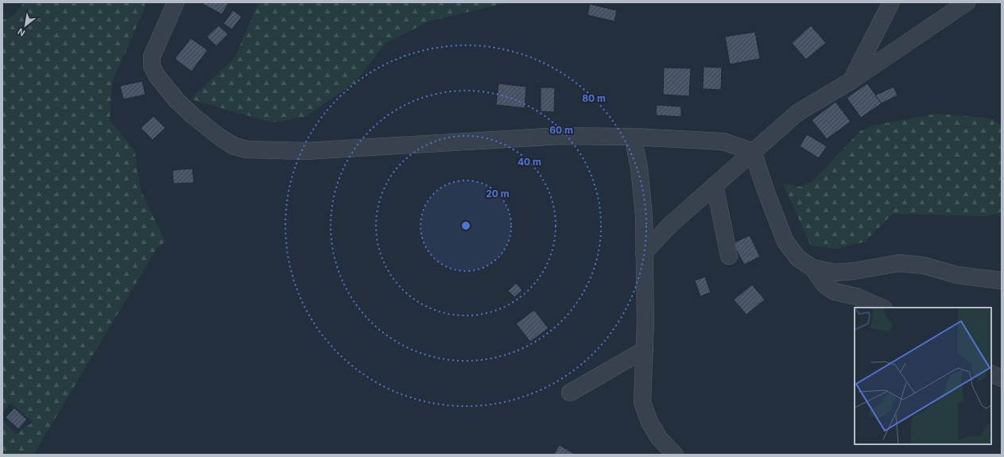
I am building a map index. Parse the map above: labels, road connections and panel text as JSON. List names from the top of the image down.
{
  "north": "bottom left",
  "rings": [
    "80 m",
    "60 m",
    "40 m",
    "20 m"
  ]
}
